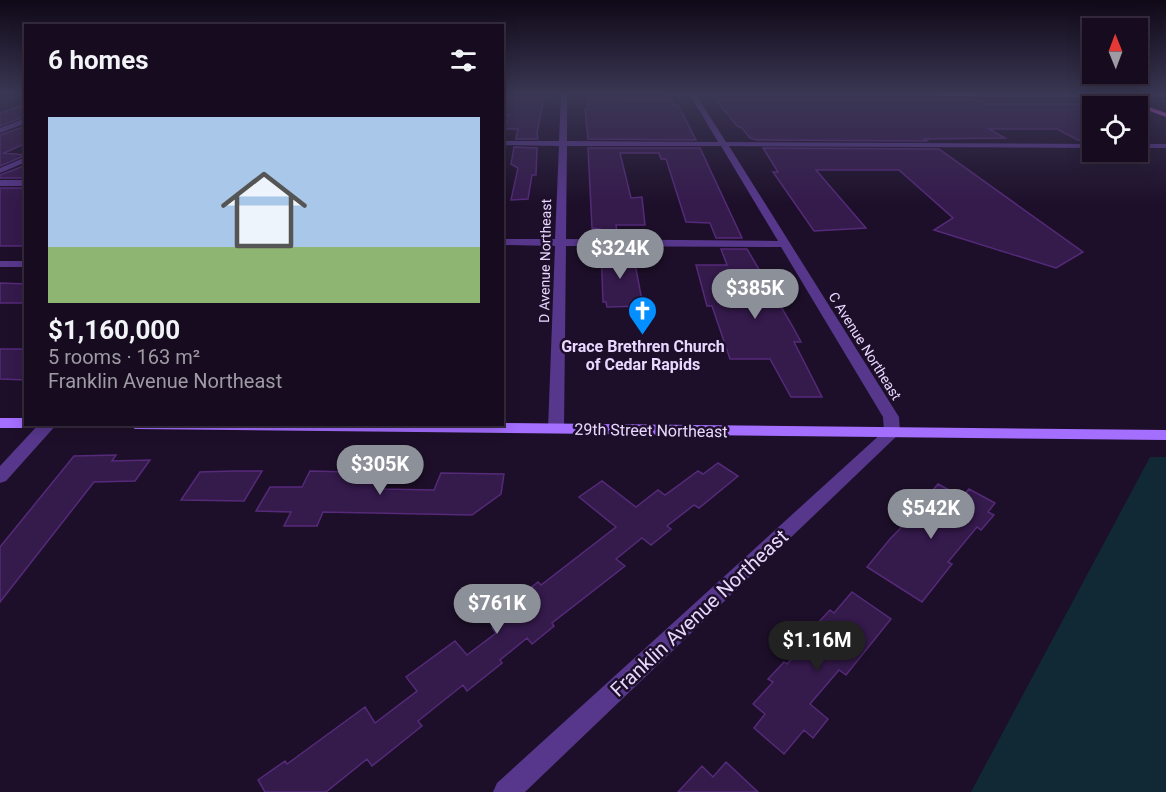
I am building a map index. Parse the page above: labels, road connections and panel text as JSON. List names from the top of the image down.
{
  "streets": {
    "main road": ["29th Street Northeast"],
    "street": ["D Avenue Northeast", "C Avenue Northeast", "Franklin Avenue Northeast"]
  },
  "crossings": [
    ["D Avenue Northeast", "29th Street Northeast"],
    ["C Avenue Northeast", "29th Street Northeast"],
    ["C Avenue Northeast", "Franklin Avenue Northeast"],
    ["29th Street Northeast", "Franklin Avenue Northeast"]
  ],
  "places": {
    "church": ["Grace Brethren Church of Cedar Rapids"]
  },
  "north": "top",
  "page": {
    "heading": "6 homes",
    "list": [
      {
        "name": "$1,160,000",
        "note": "5 rooms · 163 m² · Franklin Avenue Northeast"
      }
    ],
    "price": [
      "$324K",
      "$385K",
      "$305K",
      "$542K",
      "$761K",
      "$1.16M"
    ]
  }
}
